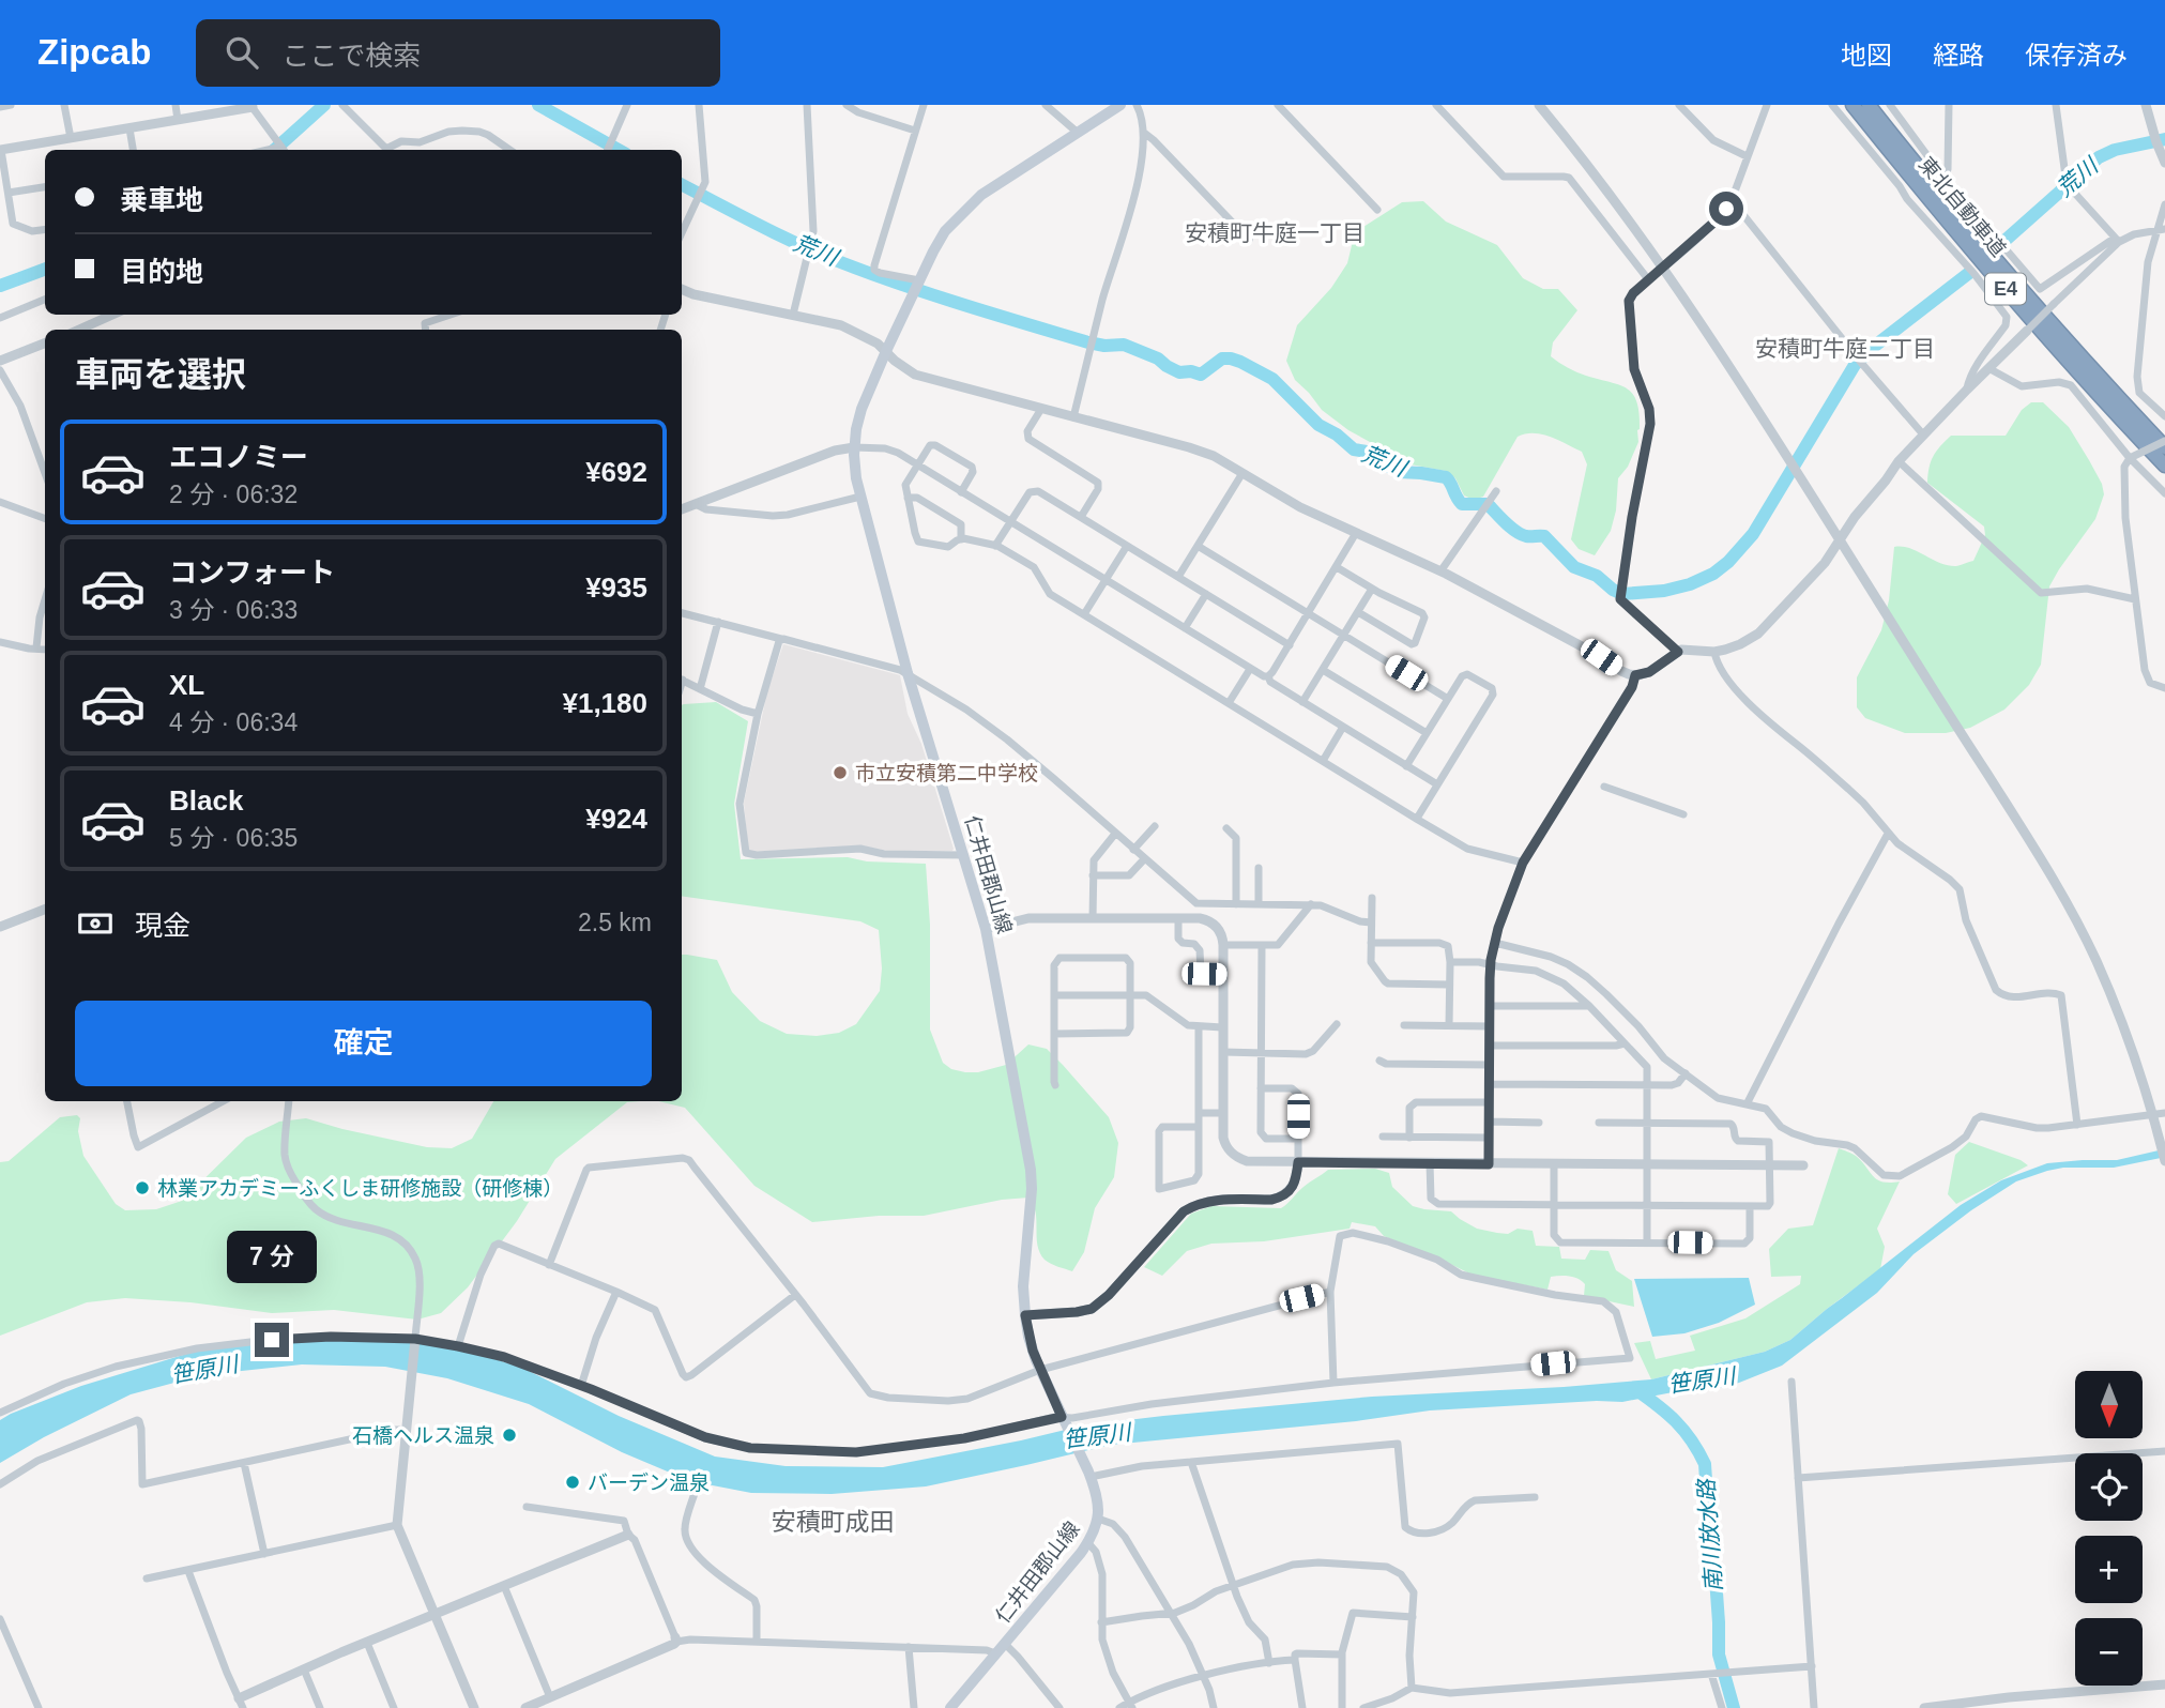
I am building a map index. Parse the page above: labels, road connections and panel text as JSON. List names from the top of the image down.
{
  "streets": {
    "highway": ["東北自動車道", "E4"],
    "main road": ["仁井田郡山線"]
  },
  "districts": ["安積町牛庭一丁目", "安積町牛庭二丁目", "安積町成田"],
  "water": ["荒川", "笹原川", "南川放水路"],
  "places": [
    "市立安積第二中学校",
    "林業アカデミーふくしま研修施設（研修棟）",
    "石橋ヘルス温泉",
    "バーデン温泉"
  ],
  "north": "bottom",
  "page": {
    "header": "Zipcab",
    "search": "ここで検索",
    "nav": ["地図", "経路", "保存済み"],
    "banner": ["乗車地", "目的地"],
    "heading": "車両を選択",
    "list": [
      {
        "name": "エコノミー",
        "note": "2 分 · 06:32",
        "value": "¥692"
      },
      {
        "name": "コンフォート",
        "note": "3 分 · 06:33",
        "value": "¥935"
      },
      {
        "name": "XL",
        "note": "4 分 · 06:34",
        "value": "¥1,180"
      },
      {
        "name": "Black",
        "note": "5 分 · 06:35",
        "value": "¥924"
      }
    ],
    "pay": ["現金", "2.5 km"],
    "buttons": "確定",
    "bubble": "7 分",
    "map_buttons": ["+", "−"]
  }
}
